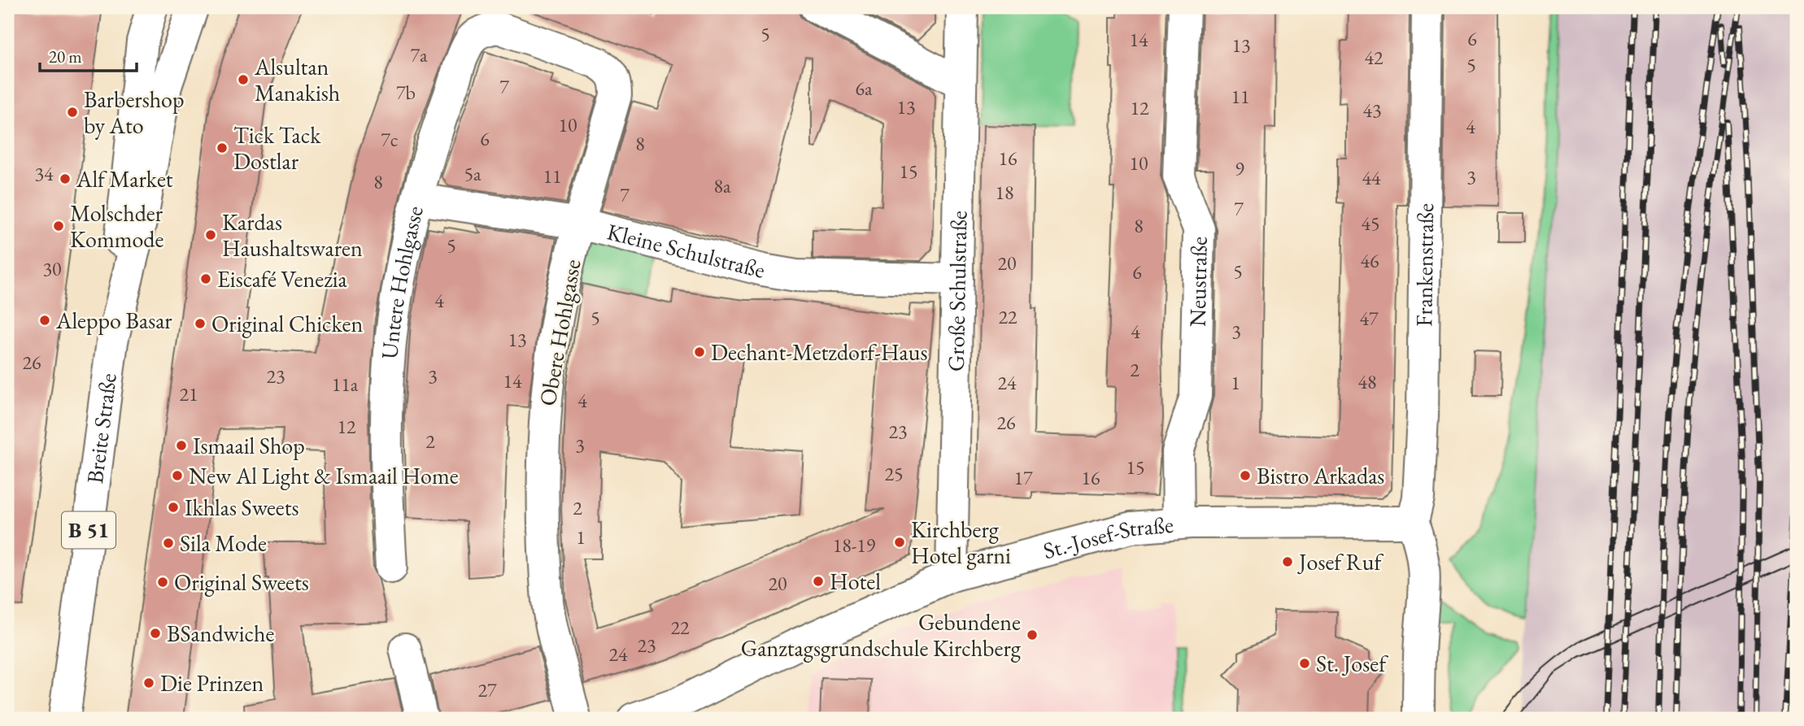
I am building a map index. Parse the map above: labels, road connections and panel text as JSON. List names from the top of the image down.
{
  "streets": {
    "street": [
      "Kleine Schulstraße",
      "Frankenstraße",
      "Neustraße",
      "Untere Hohlgasse",
      "Große Schulstraße",
      "Obere Hohlgasse",
      "Breite Straße",
      "B 51",
      "St.-Josef-Straße"
    ]
  },
  "crossings": [
    ["Kleine Schulstraße", "Untere Hohlgasse"],
    ["Kleine Schulstraße", "Große Schulstraße"],
    ["Kleine Schulstraße", "Obere Hohlgasse"],
    ["Frankenstraße", "St.-Josef-Straße"],
    ["Neustraße", "St.-Josef-Straße"],
    ["Untere Hohlgasse", "Obere Hohlgasse"],
    ["Große Schulstraße", "St.-Josef-Straße"]
  ],
  "places": [
    "Alsultan Manakish",
    "Barbershop by Ato",
    "Tick Tack Dostlar",
    "Alf Market",
    "Molschder Kommode",
    "Kardas Haushaltswaren",
    "Eiscafé Venezia",
    "Aleppo Basar",
    "Original Chicken",
    "Dechant-Metzdorf-Haus",
    "Ismaail Shop",
    "New Al Light & Ismaail Home",
    "Bistro Arkadas",
    "Ikhlas Sweets",
    "Kirchberg Hotel garni",
    "Sila Mode",
    "Josef Ruf",
    "Hotel",
    "Original Sweets",
    "BSandwiche",
    "Gebundene Ganztagsgrundschule Kirchberg",
    "St. Josef",
    "Die Prinzen"
  ],
  "house_numbers": [
    "5",
    "6",
    "14",
    "13",
    "7a",
    "42",
    "5",
    "7",
    "6a",
    "7b",
    "11",
    "13",
    "12",
    "43",
    "10",
    "4",
    "6",
    "7c",
    "8",
    "16",
    "10",
    "9",
    "15",
    "34",
    "5a",
    "11",
    "3",
    "44",
    "8",
    "8a",
    "18",
    "7",
    "7",
    "45",
    "8",
    "5",
    "46",
    "20",
    "30",
    "5",
    "6",
    "4",
    "22",
    "5",
    "47",
    "4",
    "3",
    "13",
    "26",
    "2",
    "23",
    "3",
    "14",
    "48",
    "24",
    "1",
    "11a",
    "21",
    "4",
    "26",
    "12",
    "23",
    "2",
    "3",
    "15",
    "25",
    "17",
    "16",
    "2",
    "1",
    "18-19",
    "20",
    "22",
    "23",
    "24",
    "27"
  ],
  "scale_bar": "20 m"
}
